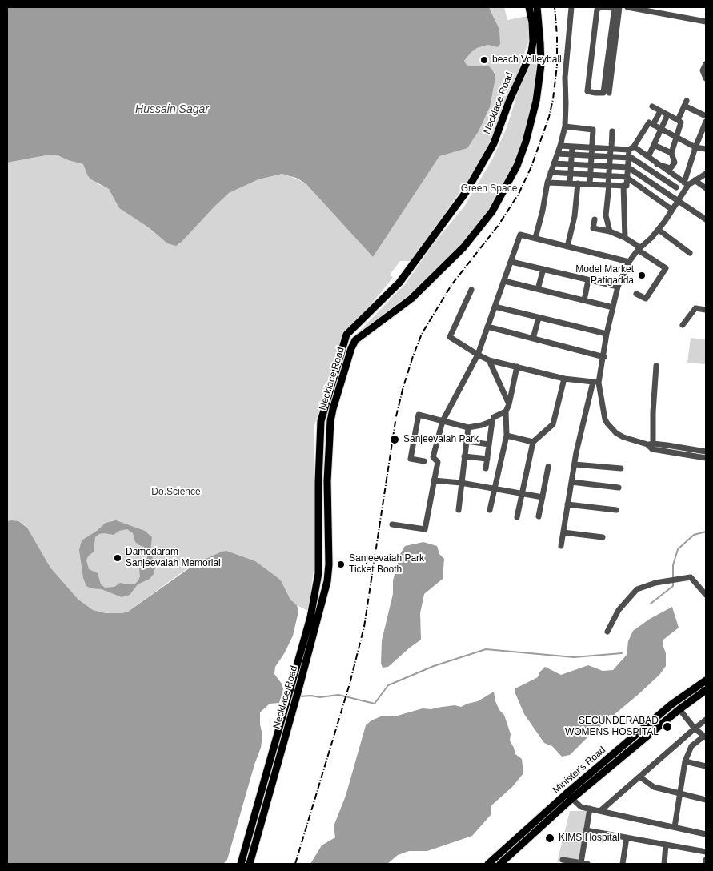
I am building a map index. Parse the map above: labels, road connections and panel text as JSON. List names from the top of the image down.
{
  "streets": {
    "main road": ["Necklace Road", "Minister's Road"]
  },
  "water": ["Hussain Sagar"],
  "parks": ["Green Space", "Do.Science"],
  "places": [
    "beach Volleyball",
    "Model Market Patigadda",
    "Sanjeevaiah Park",
    "Damodaram Sanjeevaiah Memorial",
    "Sanjeevaiah Park Ticket Booth",
    "SECUNDERABAD WOMENS HOSPITAL",
    "KIMS Hospital"
  ]
}
